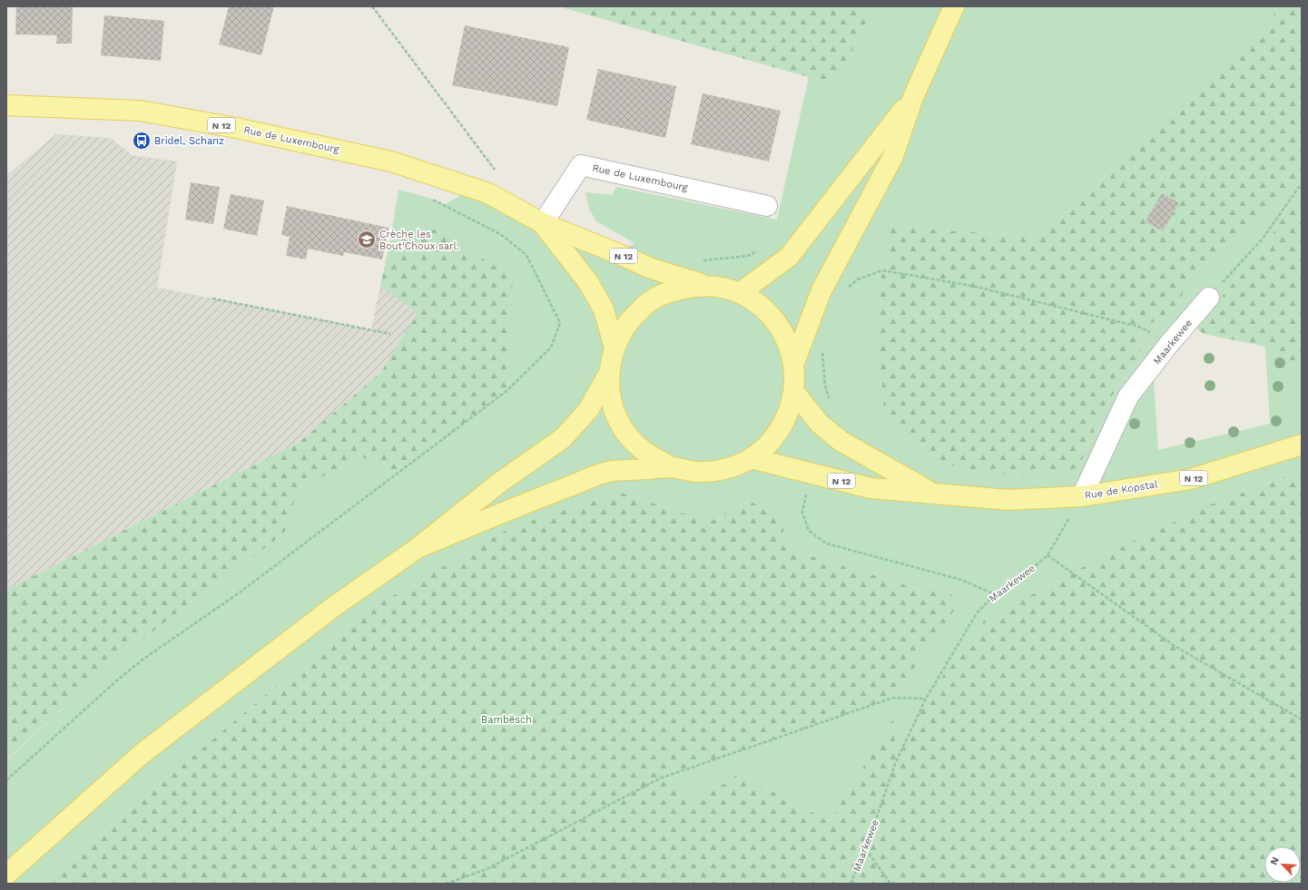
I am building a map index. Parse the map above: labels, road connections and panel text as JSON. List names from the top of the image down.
{
  "streets": {
    "main road": ["N 12", "Rue de Luxembourg", "Rue de Kopstal"],
    "lane": ["Maarkewee"]
  },
  "crossings": [
    ["Maarkewee", "Rue de Kopstal"]
  ],
  "parks": ["Bambësch"],
  "places": {
    "bus stop": ["Bridel, Schanz"],
    "school or university": ["Crèche les Bout'Choux sarl."]
  },
  "north": "top left"
}
